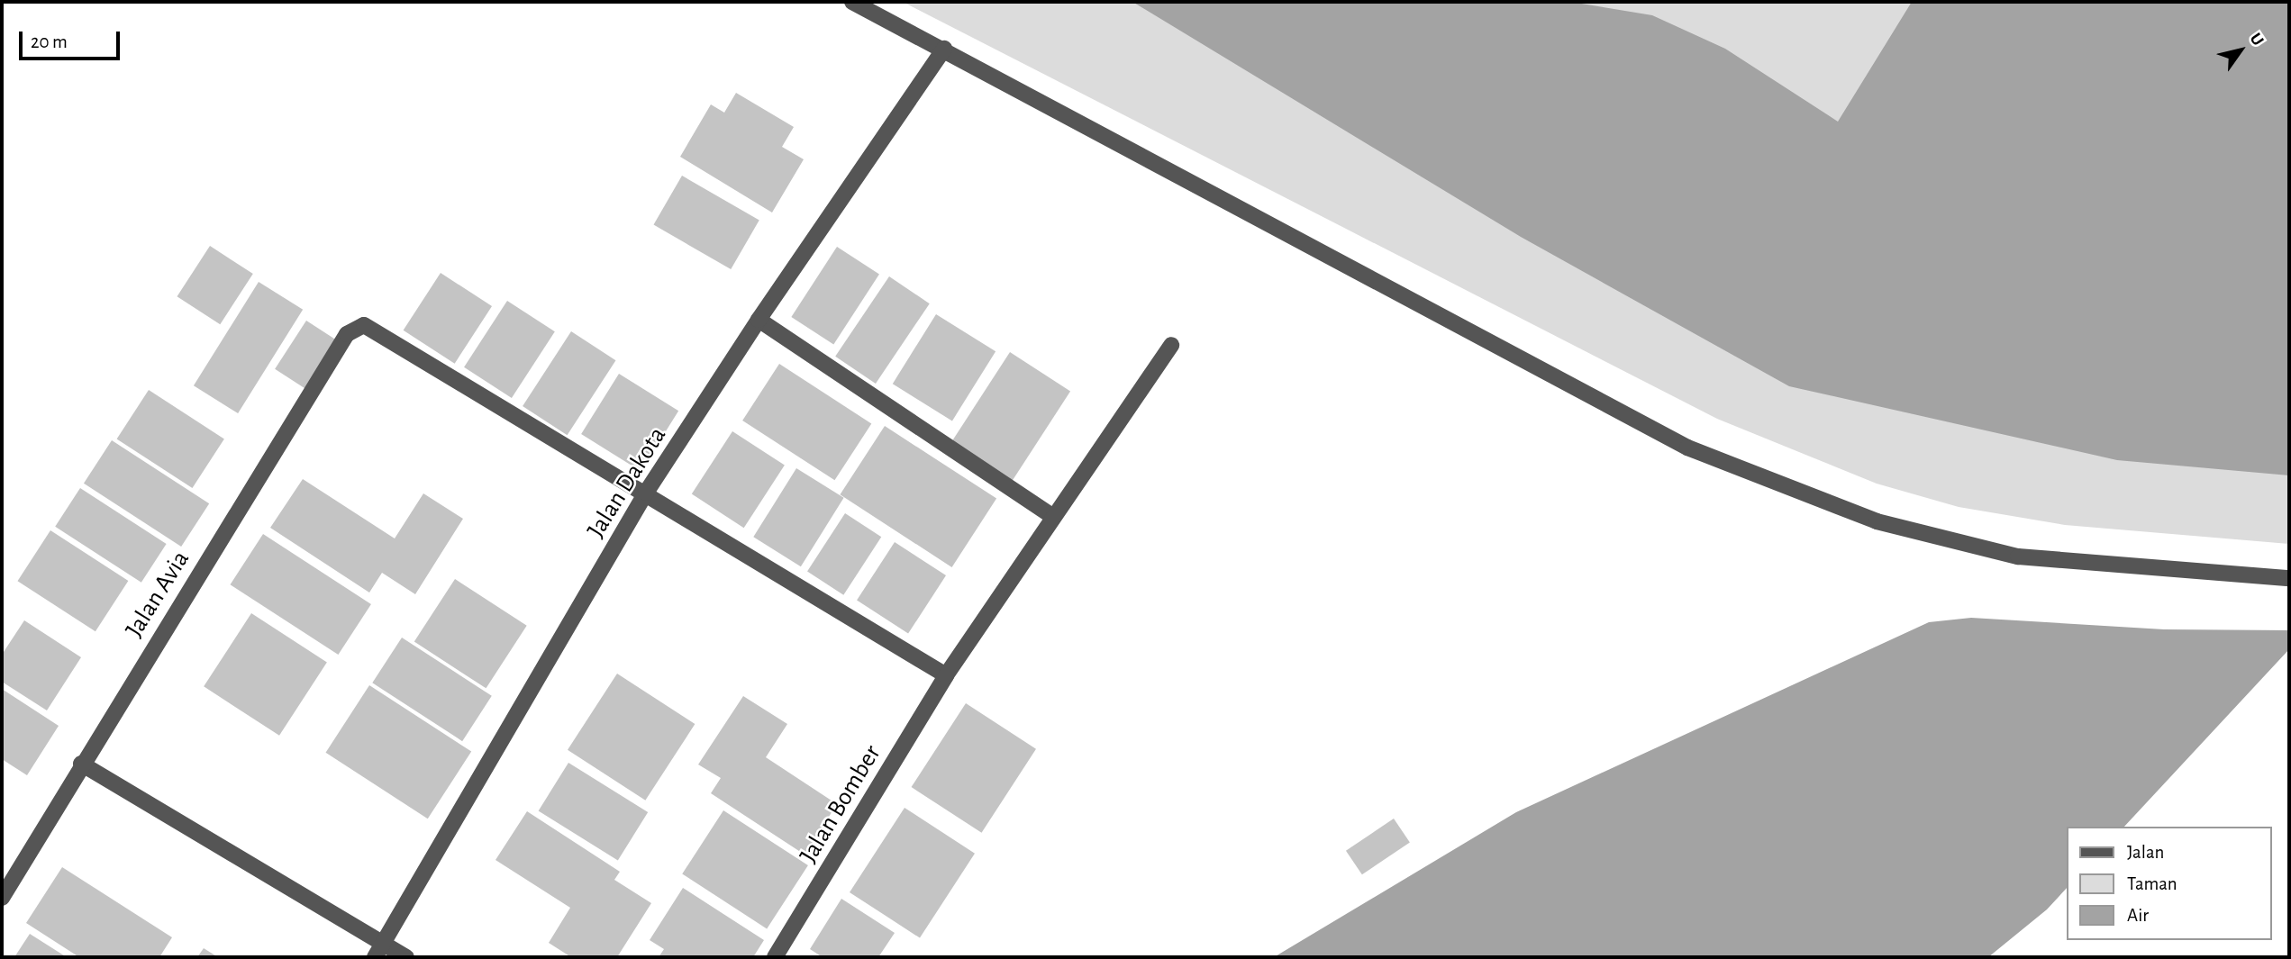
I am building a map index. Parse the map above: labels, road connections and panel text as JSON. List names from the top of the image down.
{
  "streets": {
    "lane": ["Jalan Dakota", "Jalan Avia", "Jalan Bomber"]
  },
  "crossings": [
    ["Jalan Dakota", "Jalan Avia"]
  ],
  "legend": ["Jalan", "Taman", "Air"],
  "scale_bar": "20 m",
  "north": "top right"
}
